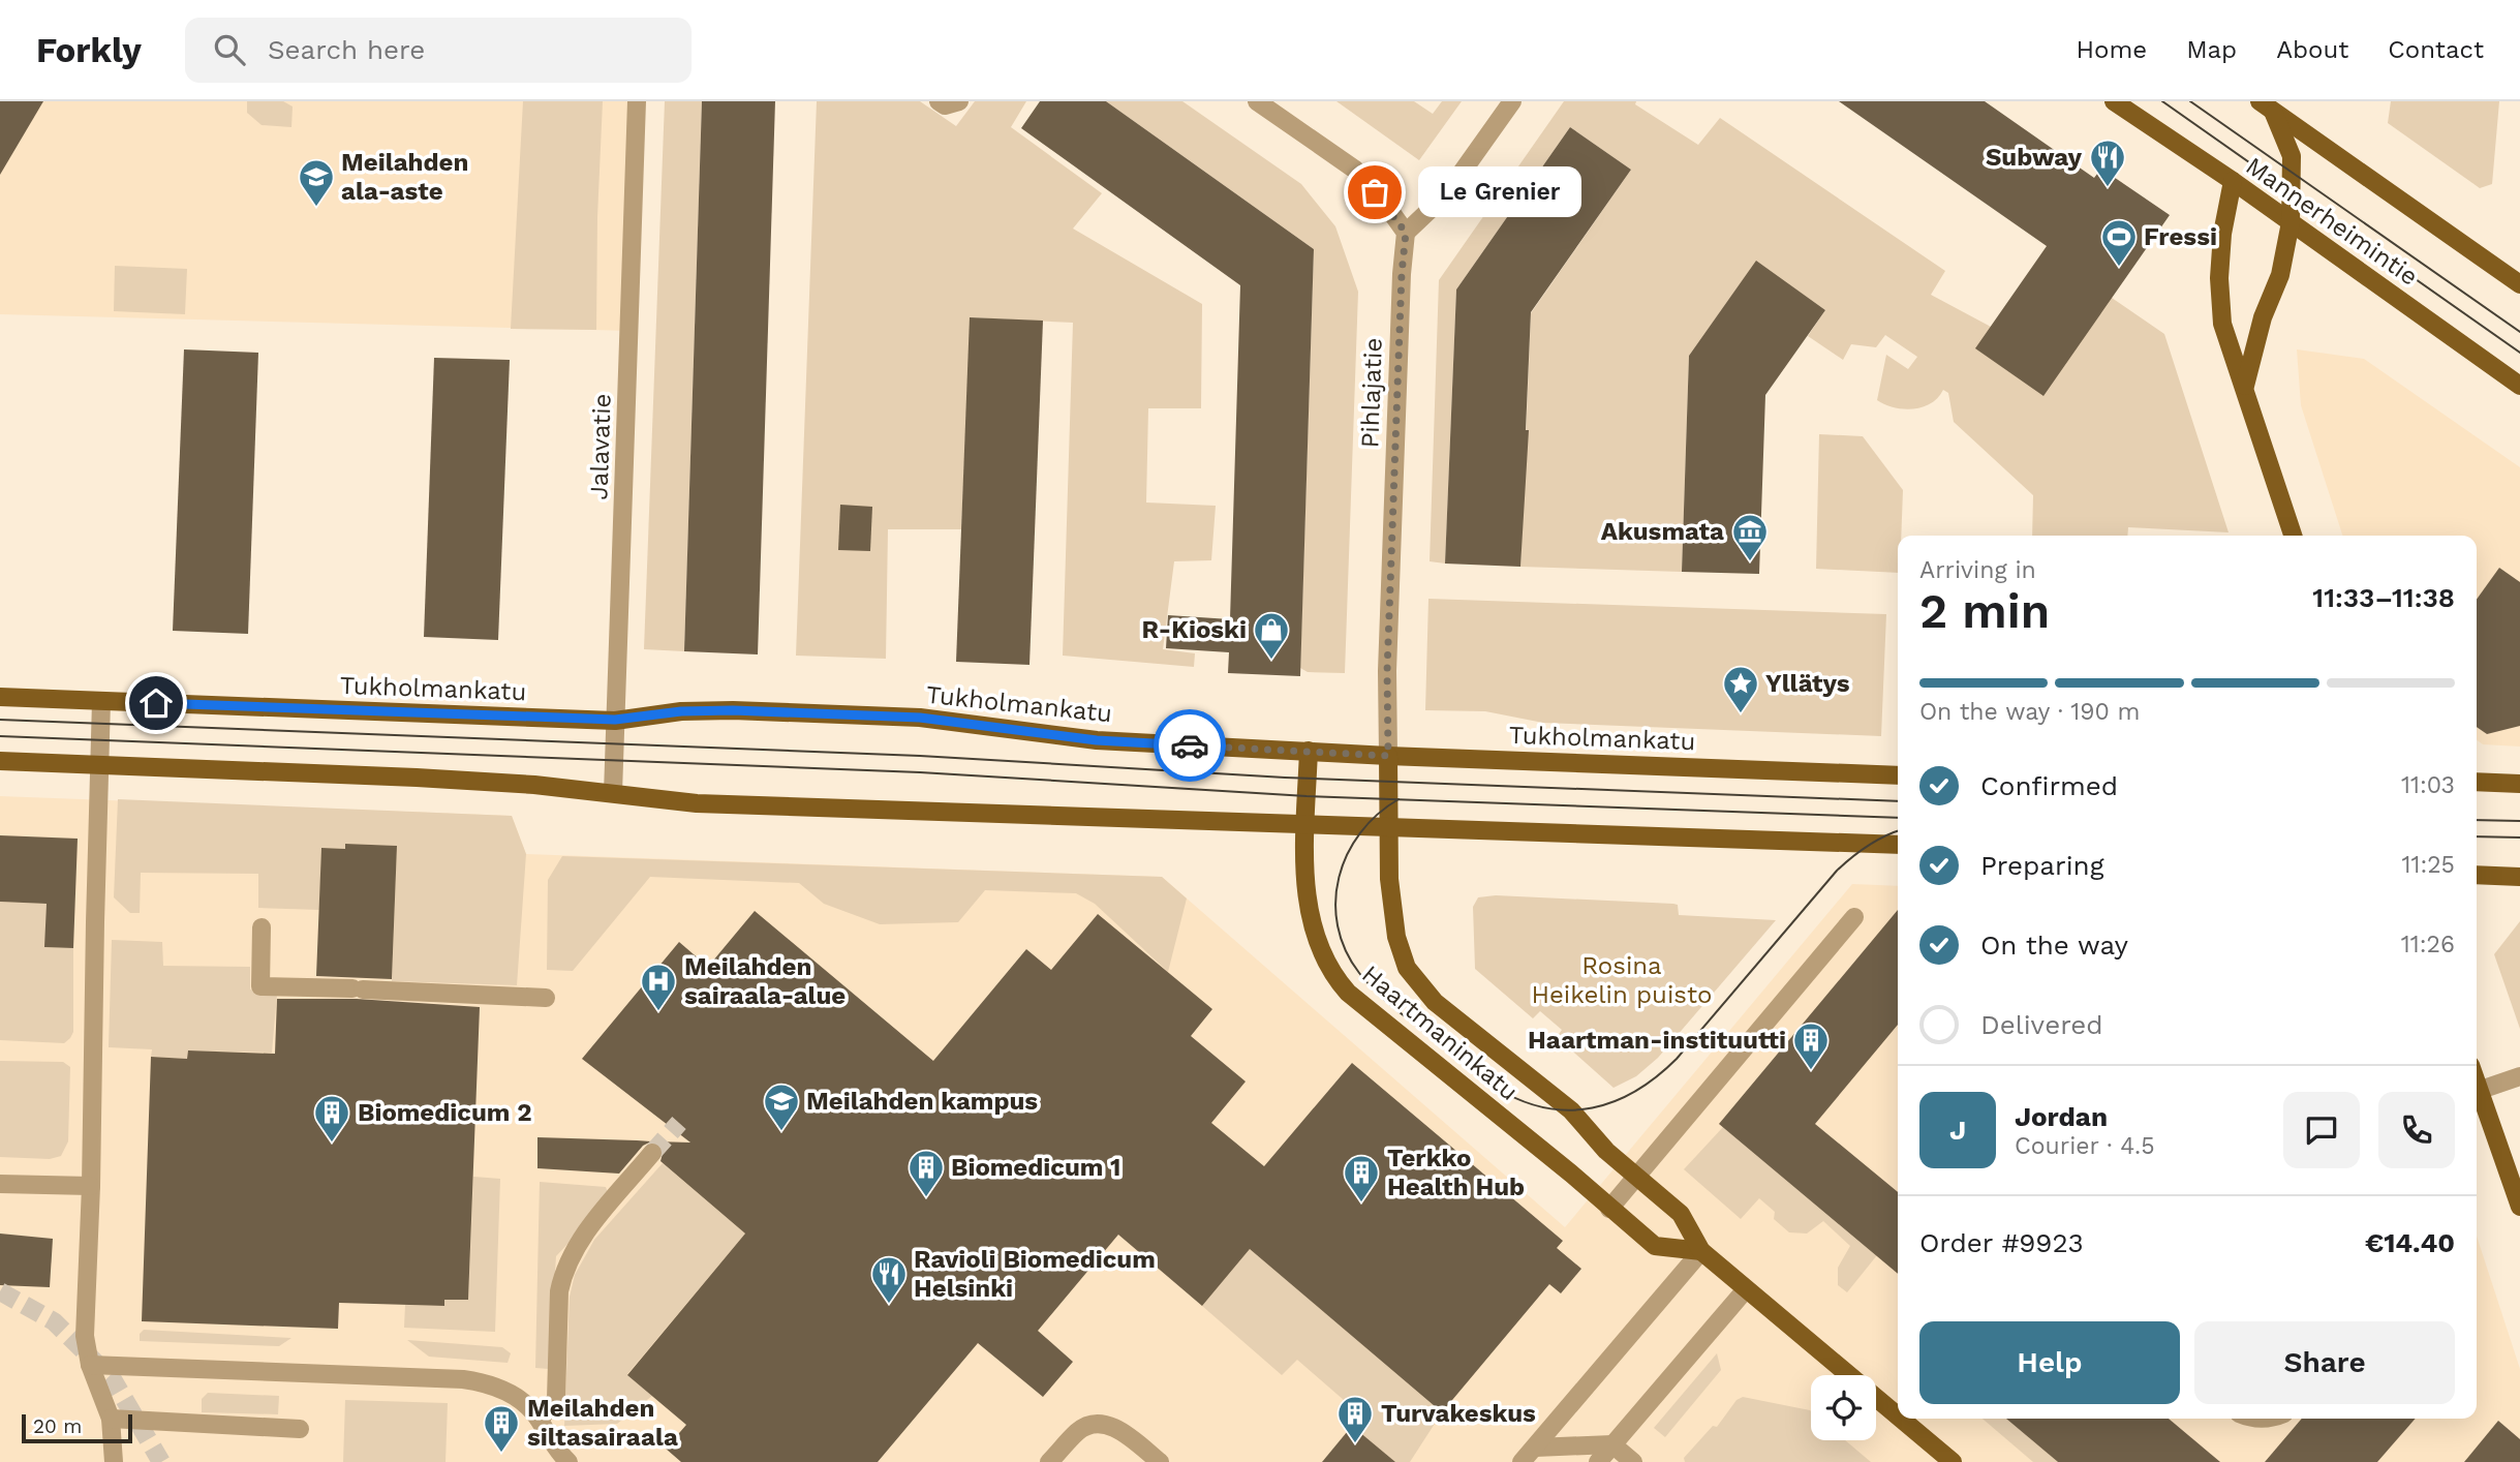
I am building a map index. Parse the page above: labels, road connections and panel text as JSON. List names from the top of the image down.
{
  "streets": {
    "main road": ["Mannerheimintie", "Tukholmankatu", "Haartmaninkatu"],
    "street": ["Pihlajatie", "Jalavatie"]
  },
  "crossings": [
    ["Pihlajatie", "Tukholmankatu"],
    ["Pihlajatie", "Haartmaninkatu"],
    ["Jalavatie", "Tukholmankatu"],
    ["Tukholmankatu", "Haartmaninkatu"]
  ],
  "parks": ["Rosina Heikelin puisto"],
  "places": {
    "restaurant": ["Subway", "Ravioli Biomedicum Helsinki"],
    "other": ["Le Grenier"],
    "school or university": ["Meilahden ala-aste", "Meilahden kampus"],
    "sports": ["Fressi"],
    "museum": ["Akusmata"],
    "shop": ["R-Kioski"],
    "place": ["Yllätys"],
    "hospital": ["Meilahden sairaala-alue"],
    "building": [
      "Haartman-instituutti",
      "Biomedicum 2",
      "Biomedicum 1",
      "Terkko Health Hub",
      "Turvakeskus",
      "Meilahden siltasairaala"
    ]
  },
  "scale_bar": "20 m",
  "page": {
    "header": "Forkly",
    "search": "Search here",
    "nav": [
      "Home",
      "Map",
      "About",
      "Contact"
    ],
    "bubble": "Le Grenier",
    "heading": ["2 min", "Arriving in", "11:33–11:38"],
    "panel": [
      "Jordan",
      "Courier · 4.5",
      "Order #9923",
      "€14.40"
    ],
    "bar": "On the way · 190 m",
    "list": [
      ["Confirmed", "11:03"],
      ["Preparing", "11:25"],
      ["On the way", "11:26"],
      "Delivered"
    ],
    "round": "J",
    "buttons": ["Help", "Share"],
    "scale": "20 m"
  }
}
